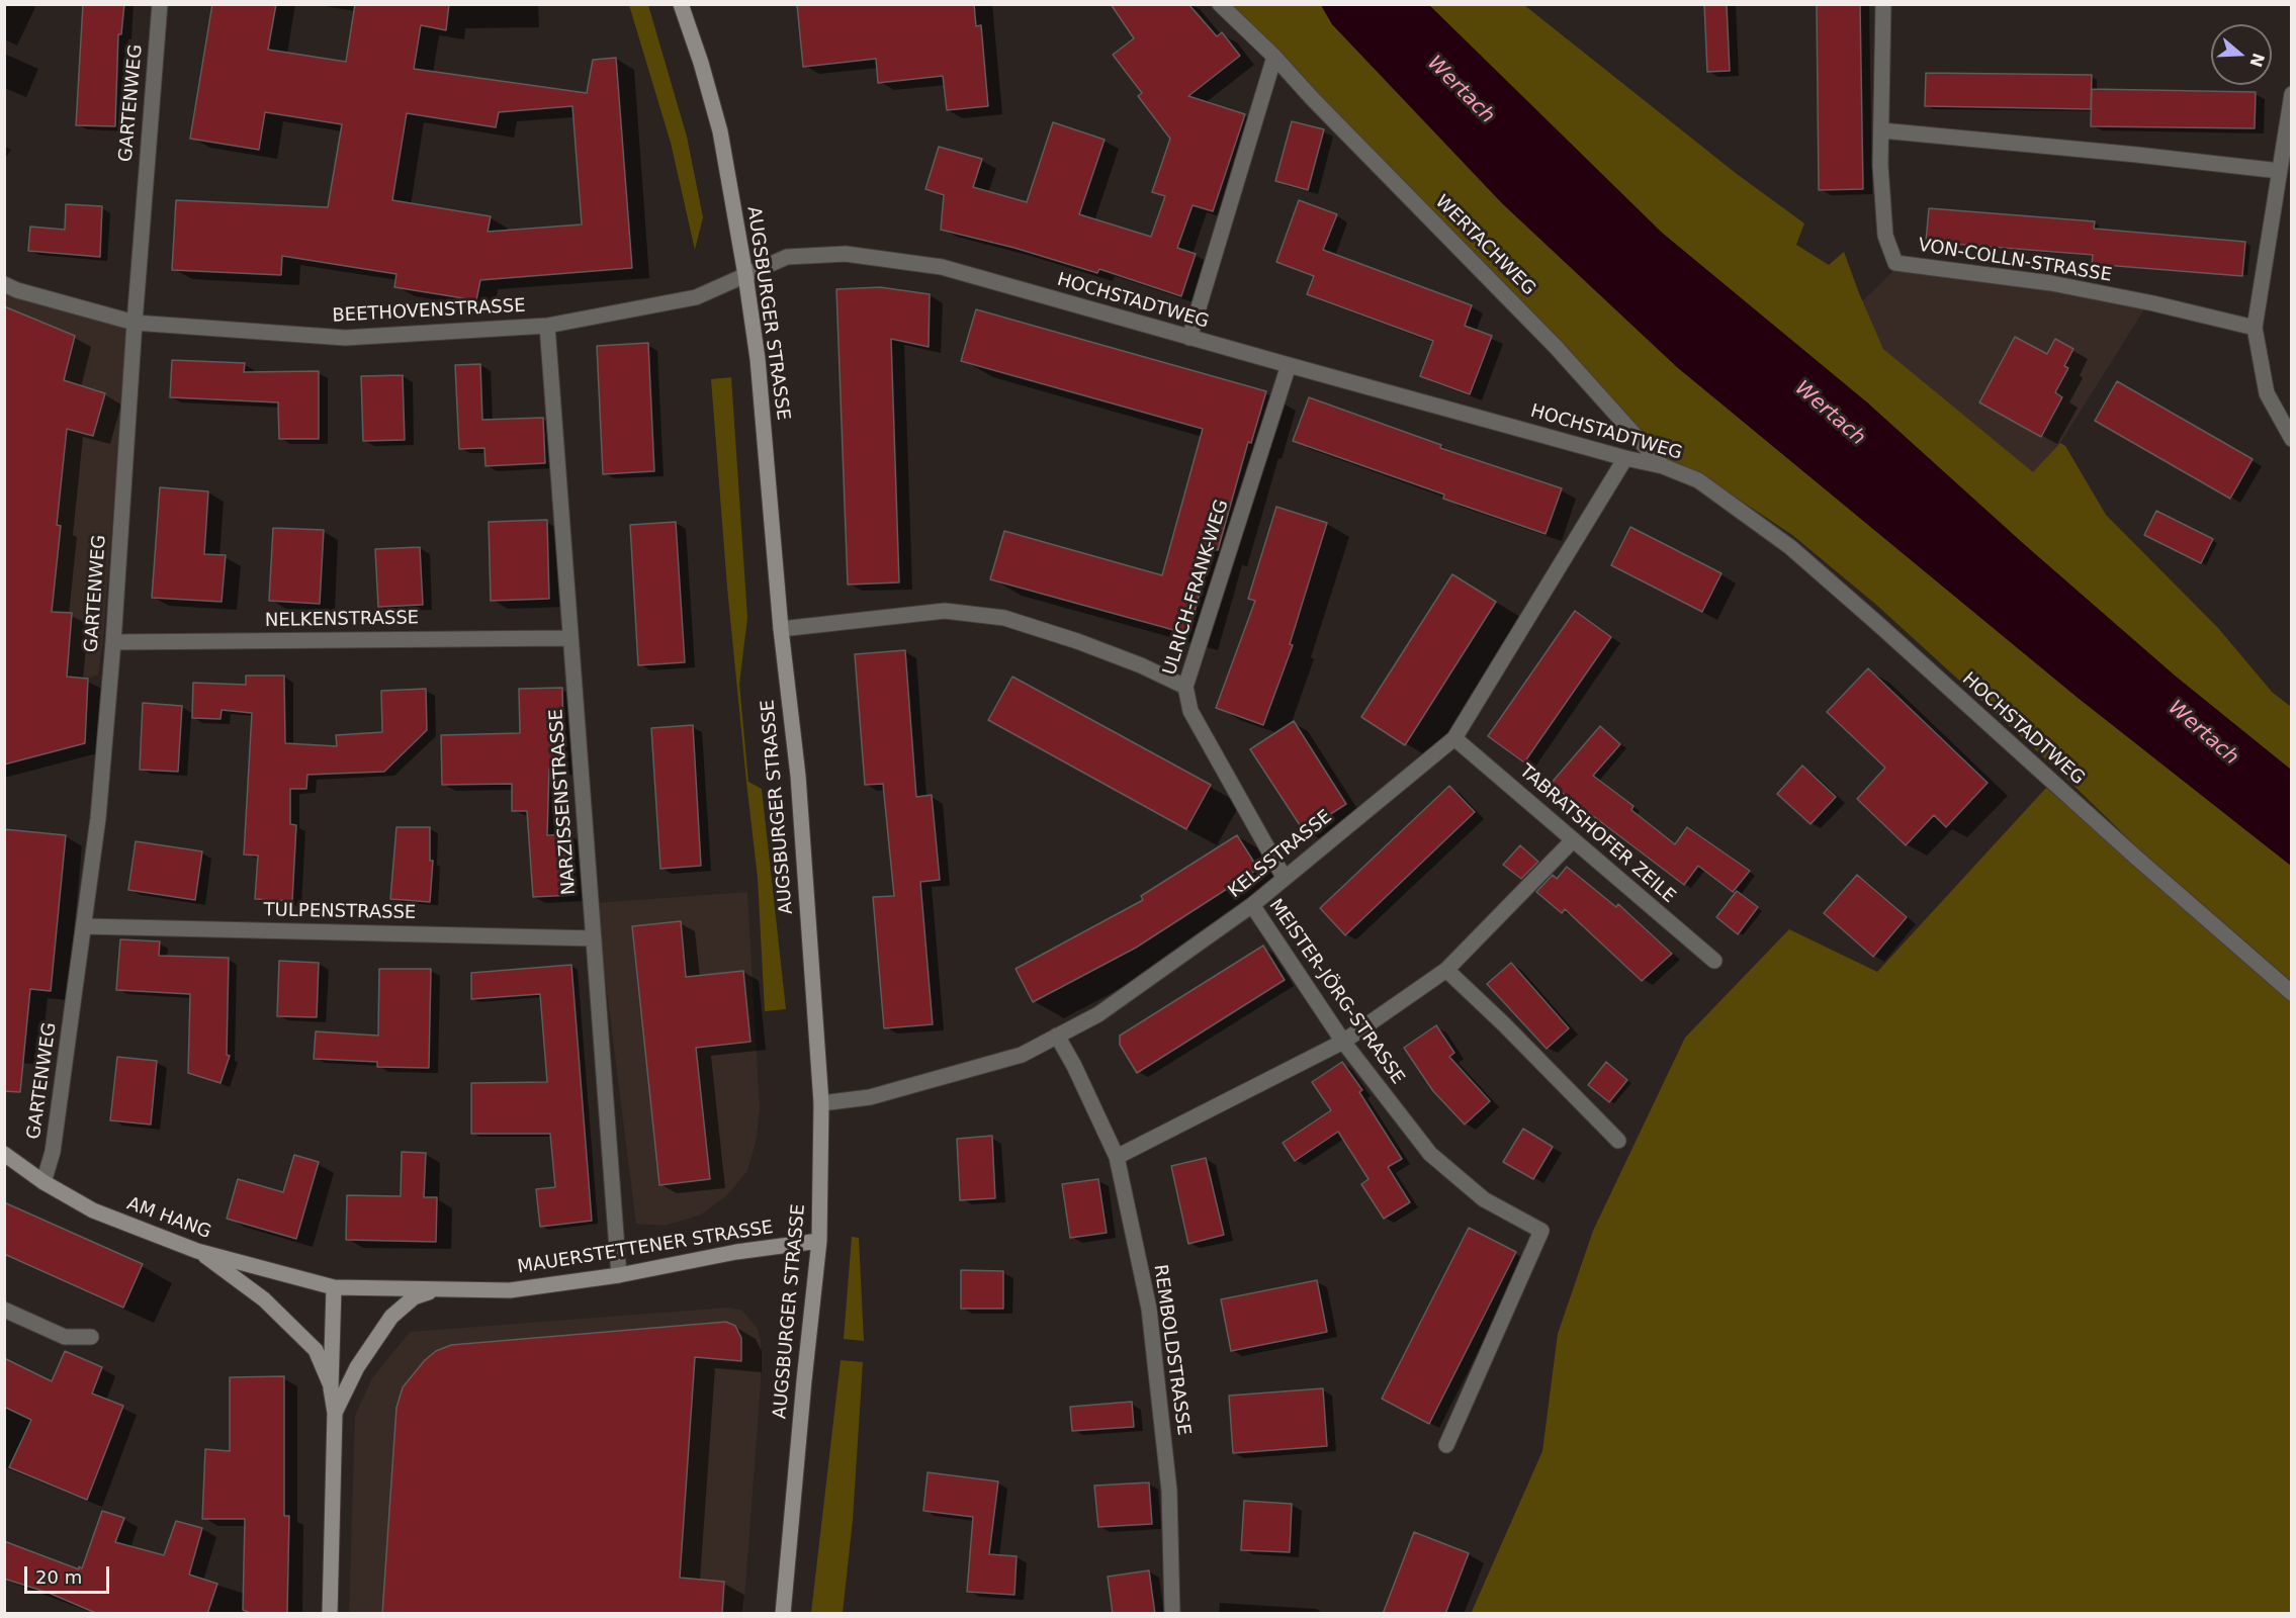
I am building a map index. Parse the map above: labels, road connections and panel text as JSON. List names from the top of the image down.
{
  "streets": {
    "main road": ["AUGSBURGER STRASSE", "AM HANG", "MAUERSTETTENER STRASSE"],
    "street": [
      "GARTENWEG",
      "WERTACHWEG",
      "VON-COLLN-STRASSE",
      "HOCHSTADTWEG",
      "BEETHOVENSTRASSE",
      "ULRICH-FRANK-WEG",
      "NELKENSTRASSE",
      "NARZISSENSTRASSE",
      "TABRATSHOFER ZEILE",
      "KELSSTRASSE",
      "TULPENSTRASSE",
      "MEISTER-JÖRG-STRASSE",
      "REMBOLDSTRASSE"
    ]
  },
  "crossings": [
    ["GARTENWEG", "BEETHOVENSTRASSE"],
    ["GARTENWEG", "NELKENSTRASSE"],
    ["GARTENWEG", "TULPENSTRASSE"],
    ["GARTENWEG", "AM HANG"],
    ["WERTACHWEG", "HOCHSTADTWEG"],
    ["HOCHSTADTWEG", "BEETHOVENSTRASSE"],
    ["HOCHSTADTWEG", "AUGSBURGER STRASSE"],
    ["HOCHSTADTWEG", "ULRICH-FRANK-WEG"],
    ["HOCHSTADTWEG", "KELSSTRASSE"],
    ["BEETHOVENSTRASSE", "AUGSBURGER STRASSE"],
    ["BEETHOVENSTRASSE", "NARZISSENSTRASSE"],
    ["AUGSBURGER STRASSE", "KELSSTRASSE"],
    ["AUGSBURGER STRASSE", "MAUERSTETTENER STRASSE"],
    ["ULRICH-FRANK-WEG", "KELSSTRASSE"],
    ["NELKENSTRASSE", "NARZISSENSTRASSE"],
    ["NARZISSENSTRASSE", "TULPENSTRASSE"],
    ["NARZISSENSTRASSE", "MAUERSTETTENER STRASSE"],
    ["TABRATSHOFER ZEILE", "KELSSTRASSE"],
    ["KELSSTRASSE", "MEISTER-JÖRG-STRASSE"],
    ["KELSSTRASSE", "REMBOLDSTRASSE"],
    ["AM HANG", "MAUERSTETTENER STRASSE"]
  ],
  "water": ["Wertach"],
  "scale_bar": "20 m",
  "north": "right"
}
